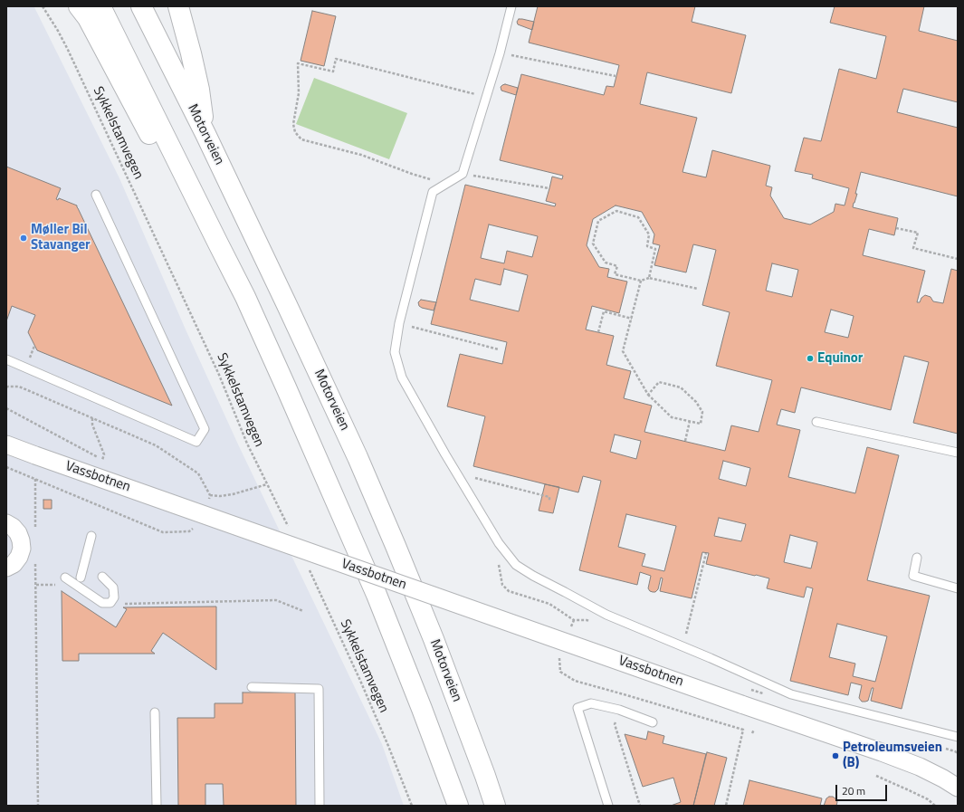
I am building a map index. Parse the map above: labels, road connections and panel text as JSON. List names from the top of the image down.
{
  "streets": {
    "highway": ["Motorveien"],
    "street": ["Vassbotnen"],
    "path": ["Sykkelstamvegen"]
  },
  "places": ["Møller Bil Stavanger", "Equinor", "Petroleumsveien (B)"],
  "scale_bar": "20 m"
}
